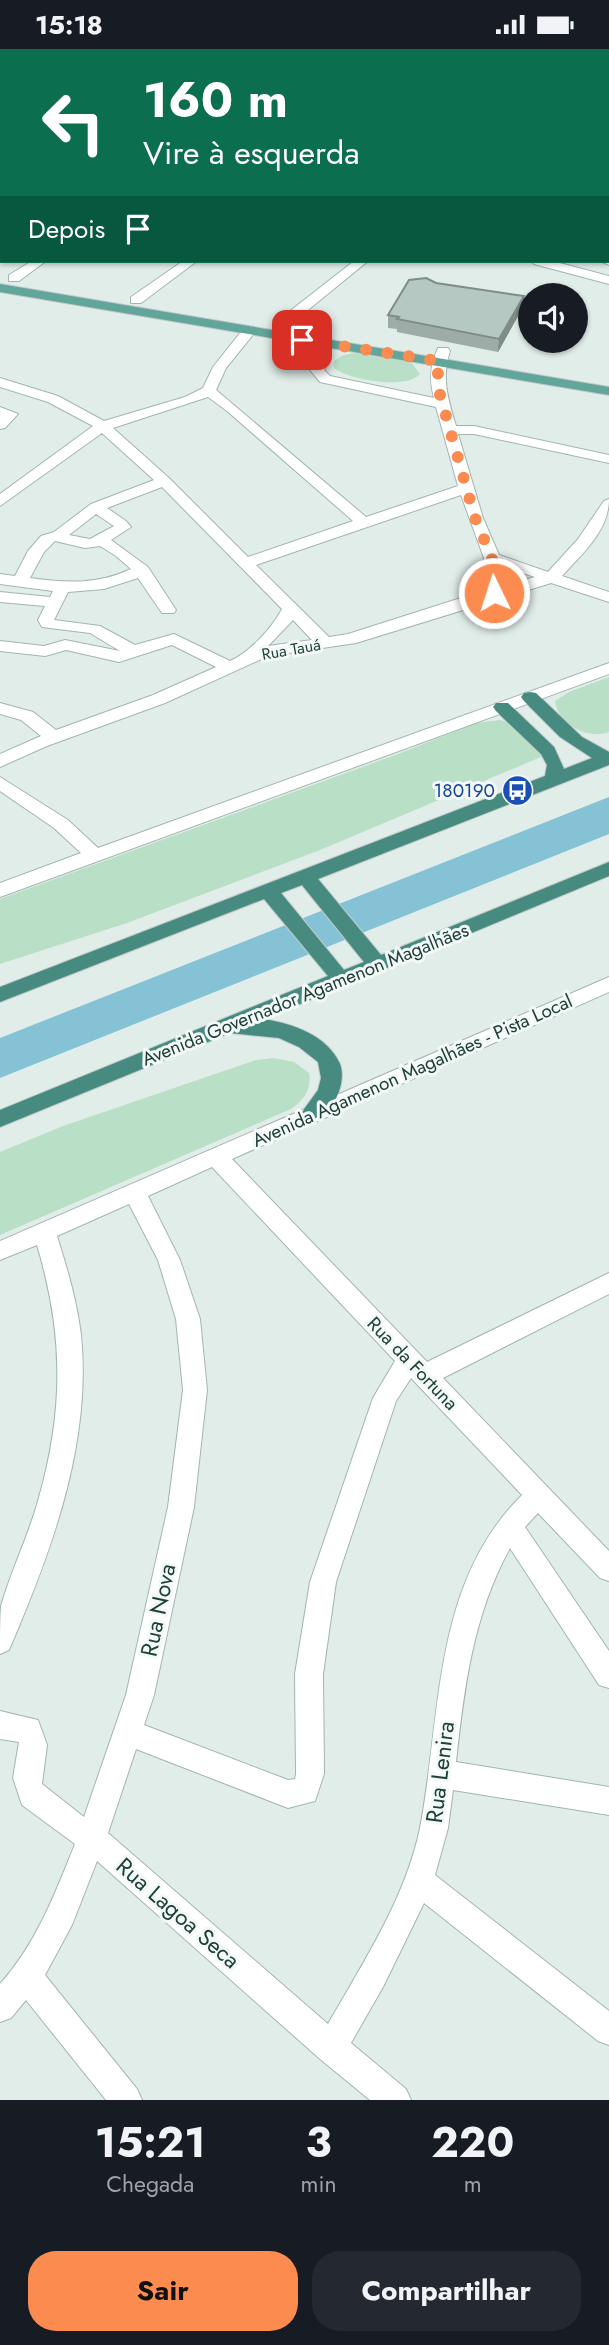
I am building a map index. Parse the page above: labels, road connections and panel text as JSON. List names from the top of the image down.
{
  "streets": {
    "highway": ["Avenida Governador Agamenon Magalhães"],
    "street": [
      "Rua Tauá",
      "Avenida Agamenon Magalhães - Pista Local",
      "Rua da Fortuna",
      "Rua Nova",
      "Rua Lenira",
      "Rua Lagoa Seca"
    ]
  },
  "crossings": [
    ["Avenida Agamenon Magalhães - Pista Local", "Rua da Fortuna"],
    ["Rua da Fortuna", "Rua Lenira"],
    ["Rua Nova", "Rua Lagoa Seca"],
    ["Rua Lenira", "Rua Lagoa Seca"]
  ],
  "places": {
    "bus stop": ["180190"]
  },
  "page": {
    "status": "15:18",
    "turn": ["160 m", "Vire à esquerda"],
    "then": "Depois",
    "eta": [
      "15:21",
      "Chegada",
      "3",
      "min",
      "220",
      "m"
    ],
    "buttons": ["Sair", "Compartilhar"]
  }
}
